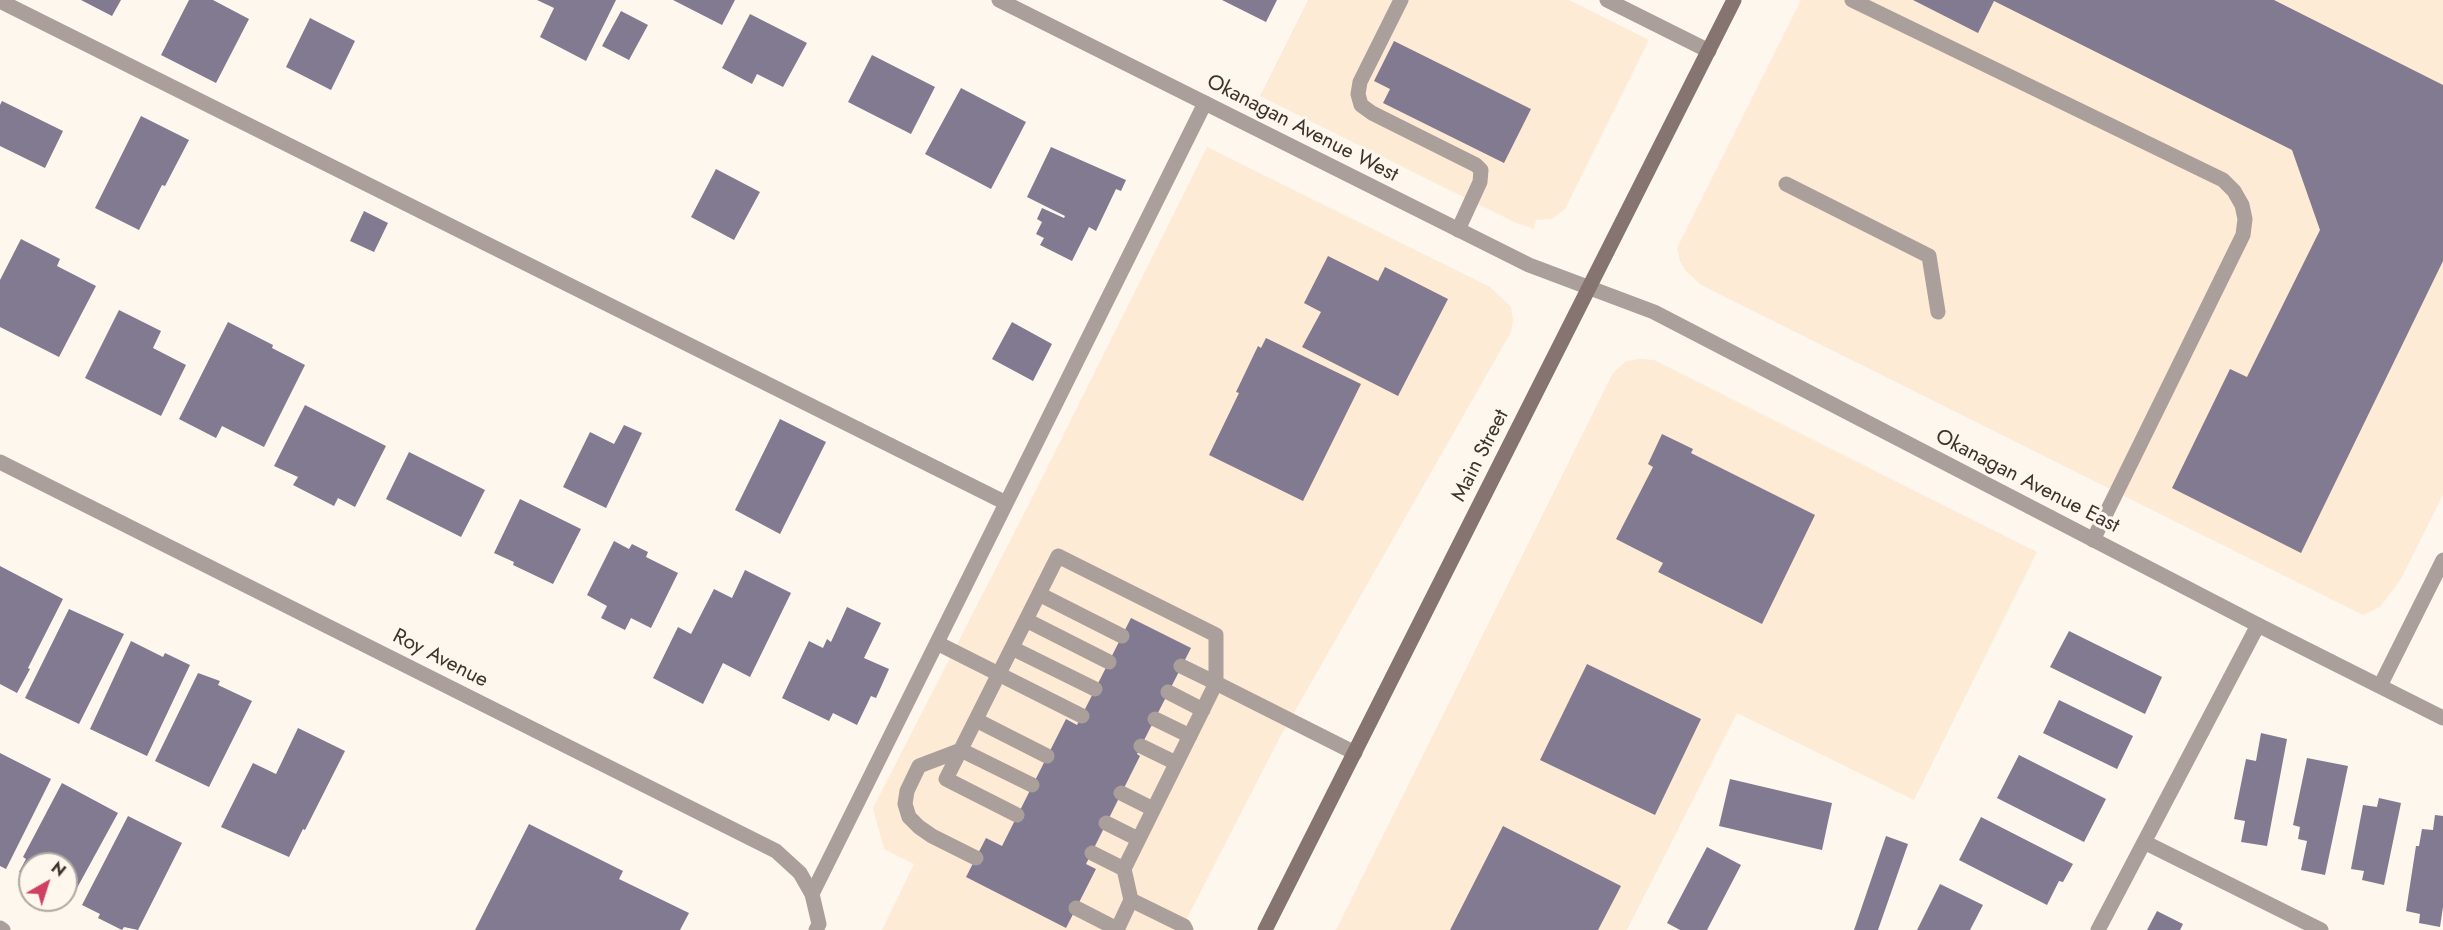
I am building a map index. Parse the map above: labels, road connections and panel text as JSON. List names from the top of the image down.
{
  "streets": {
    "main road": ["Main Street"],
    "street": ["Okanagan Avenue West", "Okanagan Avenue East", "Roy Avenue"]
  },
  "crossings": [
    ["Okanagan Avenue West", "Main Street"],
    ["Okanagan Avenue West", "Okanagan Avenue East"],
    ["Main Street", "Okanagan Avenue East"]
  ],
  "north": "top right"
}
